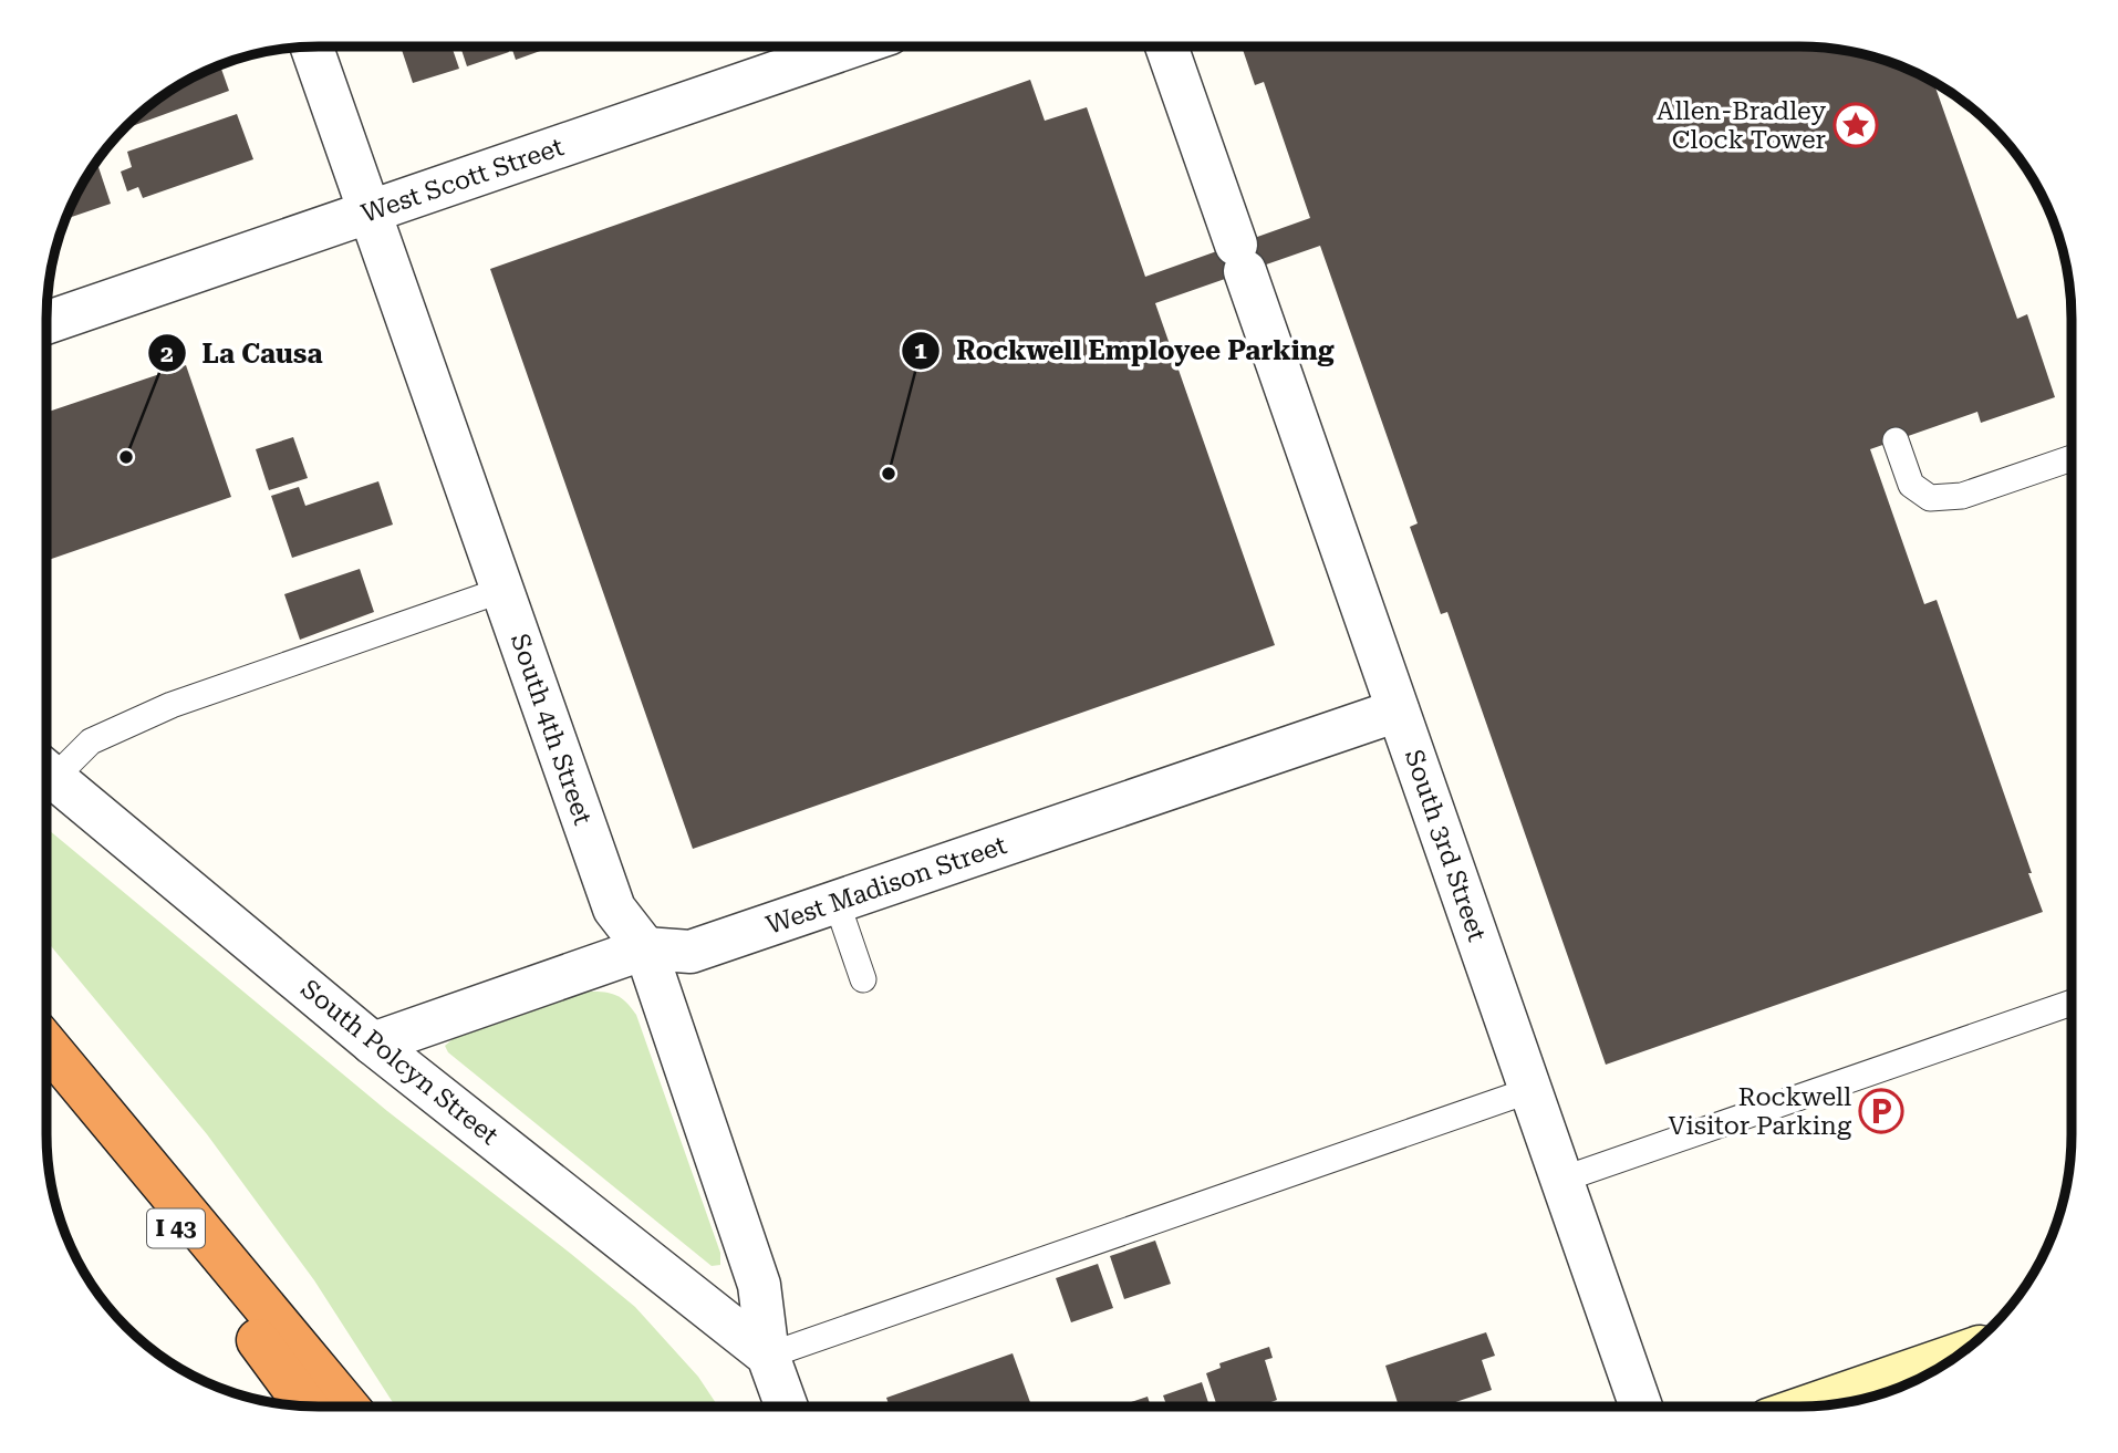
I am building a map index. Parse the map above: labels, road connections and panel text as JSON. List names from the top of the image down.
{
  "streets": {
    "highway": ["I 43"],
    "street": [
      "West Scott Street",
      "South 4th Street",
      "South 3rd Street",
      "West Madison Street",
      "South Polcyn Street"
    ]
  },
  "crossings": [
    ["West Scott Street", "South 4th Street"],
    ["South 4th Street", "West Madison Street"],
    ["South 4th Street", "South Polcyn Street"],
    ["South 3rd Street", "West Madison Street"],
    ["West Madison Street", "South Polcyn Street"]
  ],
  "places": {
    "place": ["Allen-Bradley Clock Tower"],
    "other": ["La Causa", "Rockwell Employee Parking"],
    "parking": ["Rockwell Visitor Parking"]
  }
}
